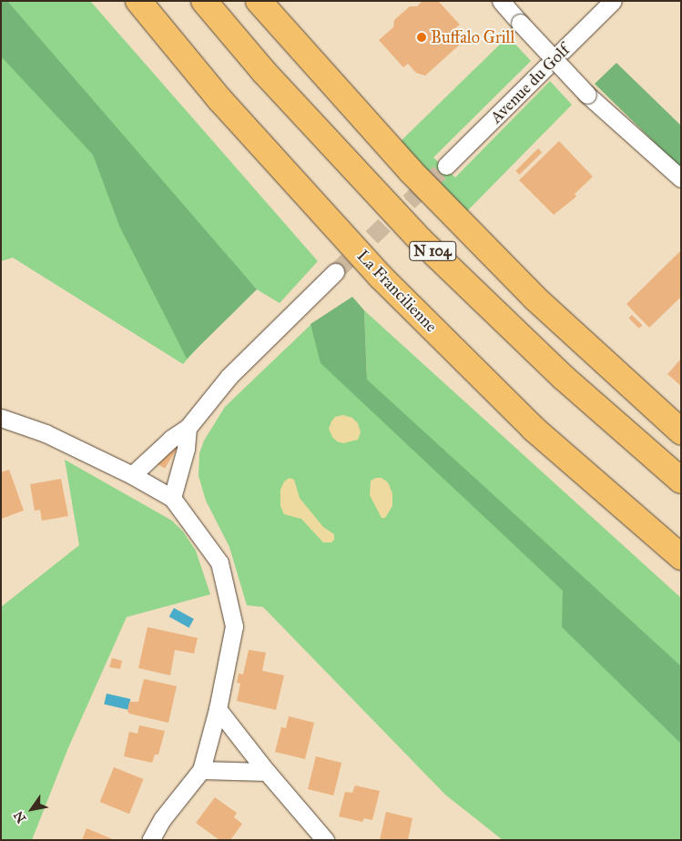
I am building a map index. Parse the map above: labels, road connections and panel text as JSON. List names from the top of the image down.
{
  "streets": {
    "highway": ["N 104", "La Francilienne"],
    "street": ["Avenue du Golf"]
  },
  "places": ["Buffalo Grill"],
  "north": "bottom left"
}
